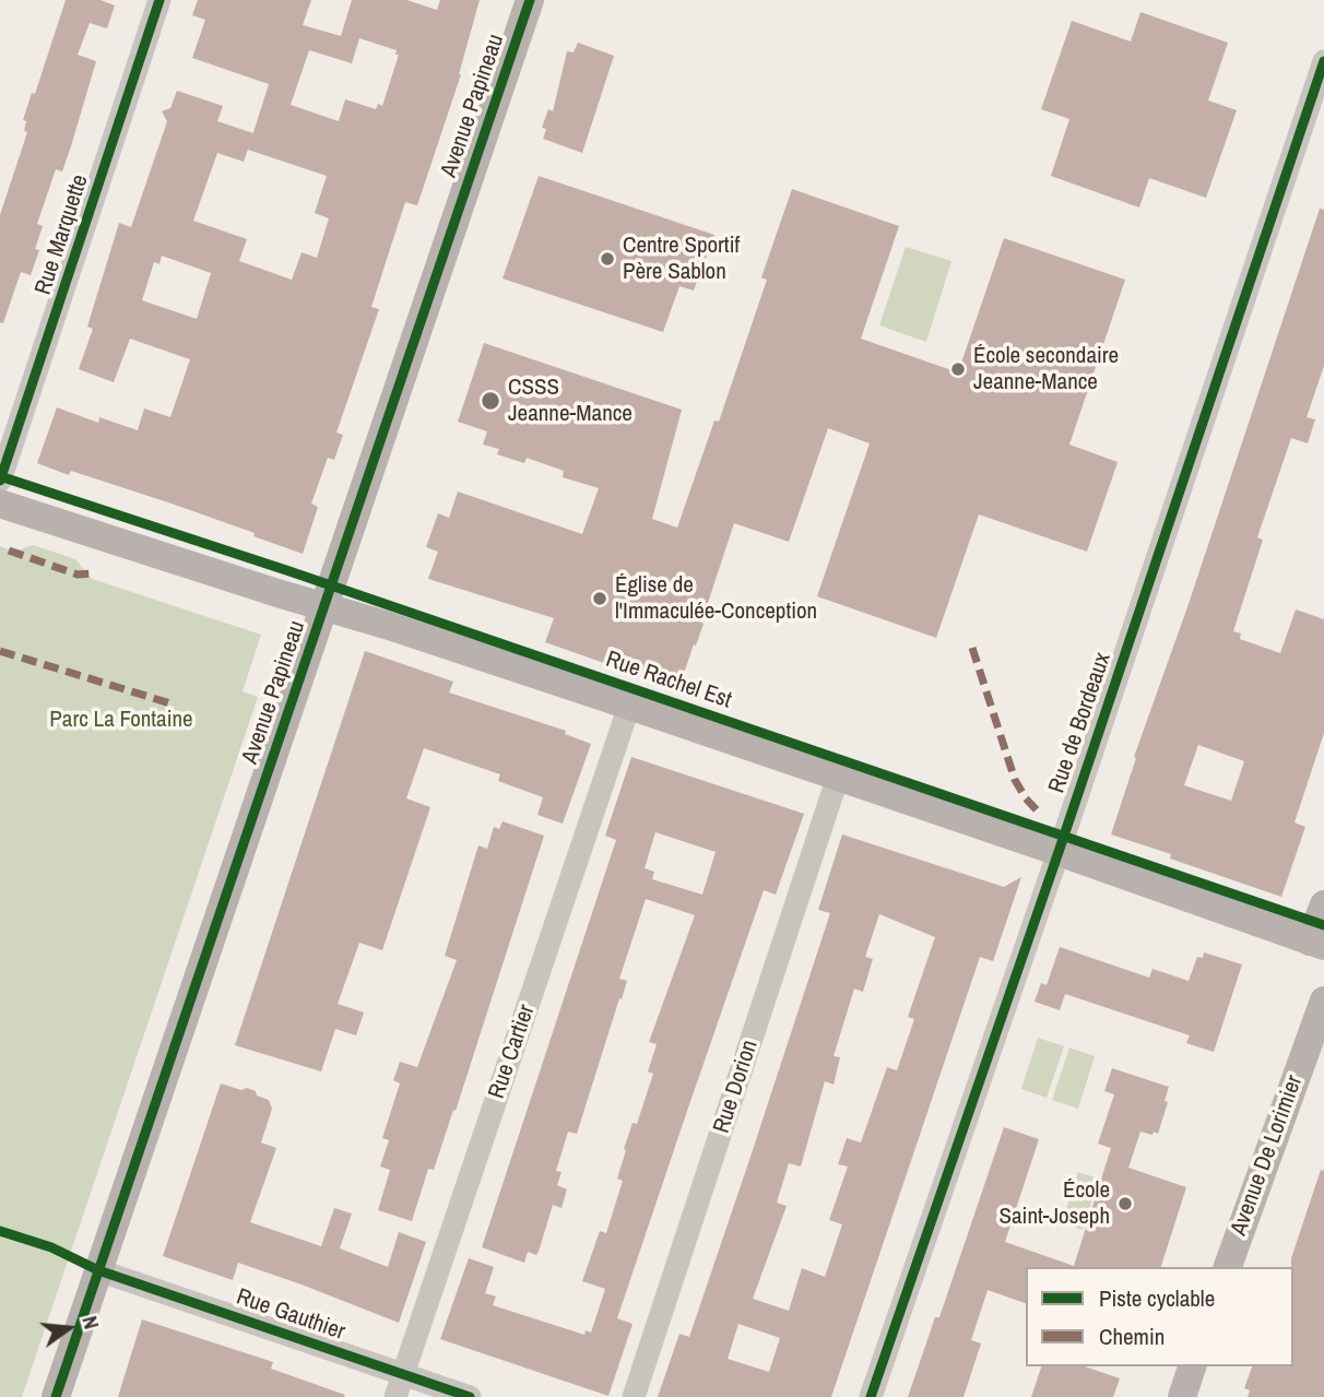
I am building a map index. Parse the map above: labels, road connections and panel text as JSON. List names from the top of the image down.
{
  "streets": {
    "main road": ["Avenue Papineau", "Rue Rachel Est", "Avenue De Lorimier"],
    "street": [
      "Rue Marquette",
      "Rue de Bordeaux",
      "Rue Cartier",
      "Rue Dorion",
      "Rue Gauthier"
    ]
  },
  "crossings": [
    ["Avenue Papineau", "Rue Rachel Est"],
    ["Avenue Papineau", "Rue Gauthier"],
    ["Rue Rachel Est", "Rue de Bordeaux"],
    ["Rue Rachel Est", "Rue Cartier"],
    ["Rue Rachel Est", "Rue Dorion"],
    ["Rue Cartier", "Rue Gauthier"]
  ],
  "parks": ["Parc La Fontaine"],
  "places": [
    "Centre Sportif Père Sablon",
    "École secondaire Jeanne-Mance",
    "CSSS Jeanne-Mance",
    "Église de l'Immaculée-Conception",
    "École Saint-Joseph"
  ],
  "legend": ["Piste cyclable", "Chemin"],
  "north": "right"
}
